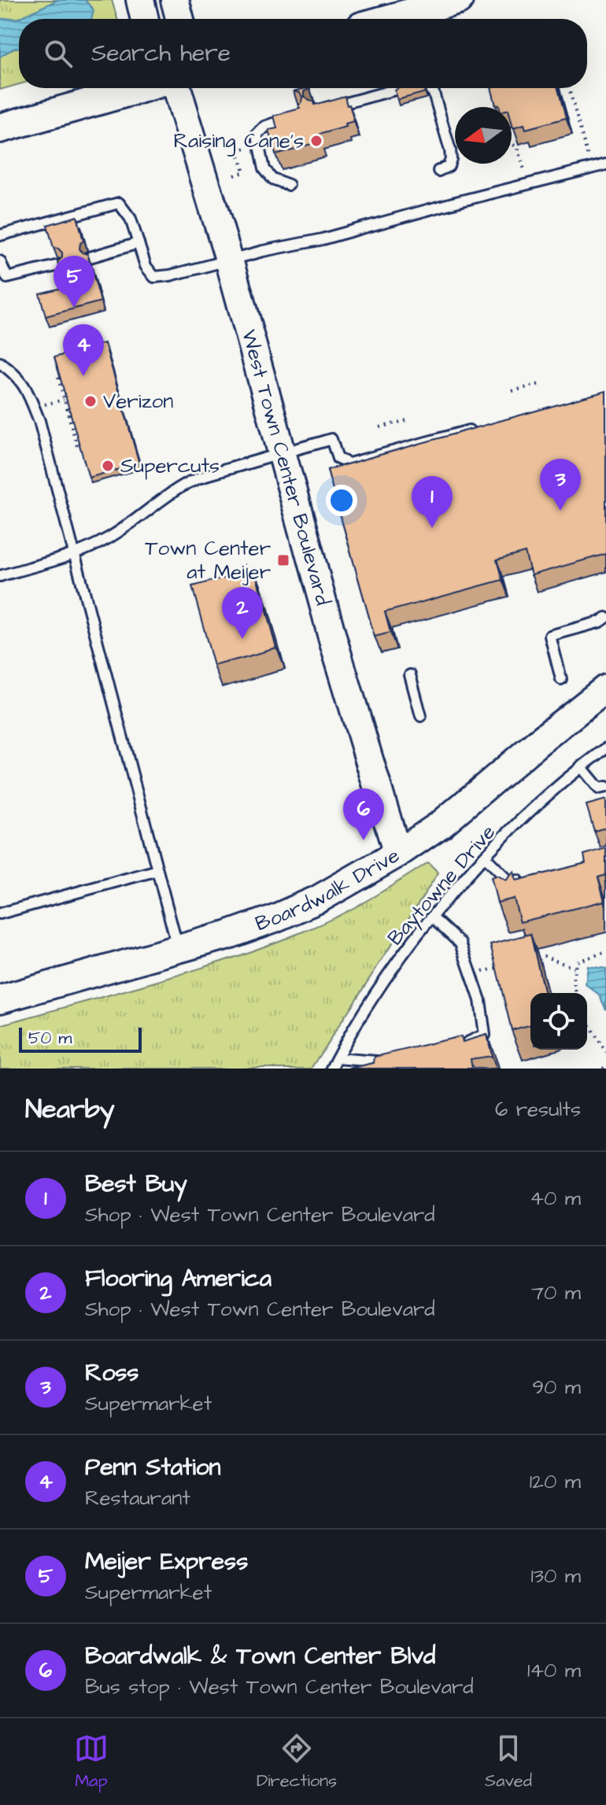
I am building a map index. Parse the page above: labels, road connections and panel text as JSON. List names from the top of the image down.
{
  "streets": {
    "main road": ["West Town Center Boulevard", "Boardwalk Drive"],
    "lane": ["Baytowne Drive"]
  },
  "crossings": [
    ["West Town Center Boulevard", "Boardwalk Drive"]
  ],
  "places": {
    "other": ["Raising Cane's", "Verizon", "Supercuts"],
    "transit": ["Town Center at Meijer"]
  },
  "scale_bar": "50 m",
  "north": "left",
  "page": {
    "search": "Search here",
    "pins": [
      "5",
      "4",
      "3",
      "1",
      "2",
      "6"
    ],
    "scale": "50 m",
    "heading": ["Nearby", "6 results"],
    "list": [
      {
        "mark": "1",
        "name": "Best Buy",
        "note": "Shop · West Town Center Boulevard",
        "value": "40 m"
      },
      {
        "mark": "2",
        "name": "Flooring America",
        "note": "Shop · West Town Center Boulevard",
        "value": "70 m"
      },
      {
        "mark": "3",
        "name": "Ross",
        "note": "Supermarket",
        "value": "90 m"
      },
      {
        "mark": "4",
        "name": "Penn Station",
        "note": "Restaurant",
        "value": "120 m"
      },
      {
        "mark": "5",
        "name": "Meijer Express",
        "note": "Supermarket",
        "value": "130 m"
      },
      {
        "mark": "6",
        "name": "Boardwalk & Town Center Blvd",
        "note": "Bus stop · West Town Center Boulevard",
        "value": "140 m"
      }
    ],
    "nav": ["Map", "Directions", "Saved"]
  }
}
